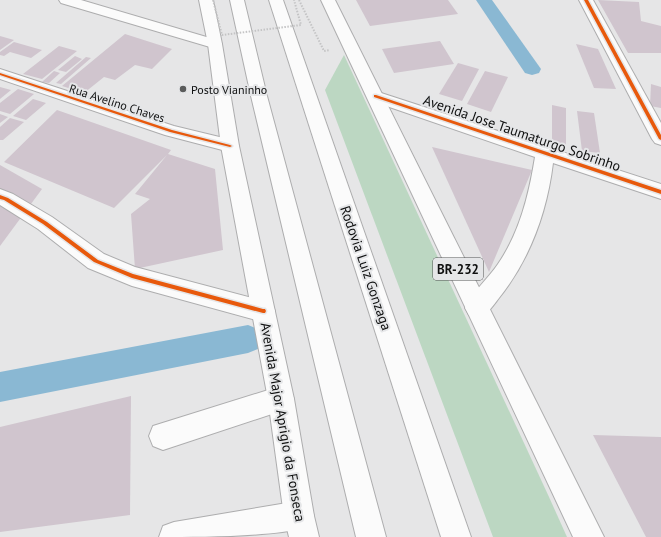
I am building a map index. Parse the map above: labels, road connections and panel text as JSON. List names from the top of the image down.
{
  "streets": {
    "main road": [
      "Rua Avelino Chaves",
      "Avenida Jose Taumaturgo Sobrinho",
      "Rodovia Luiz Gonzaga",
      "BR-232",
      "Avenida Major Aprigio da Fonseca"
    ]
  },
  "crossings": [
    ["Rua Avelino Chaves", "Avenida Major Aprigio da Fonseca"],
    ["Avenida Jose Taumaturgo Sobrinho", "BR-232"]
  ],
  "places": ["Posto Vianinho"]
}
